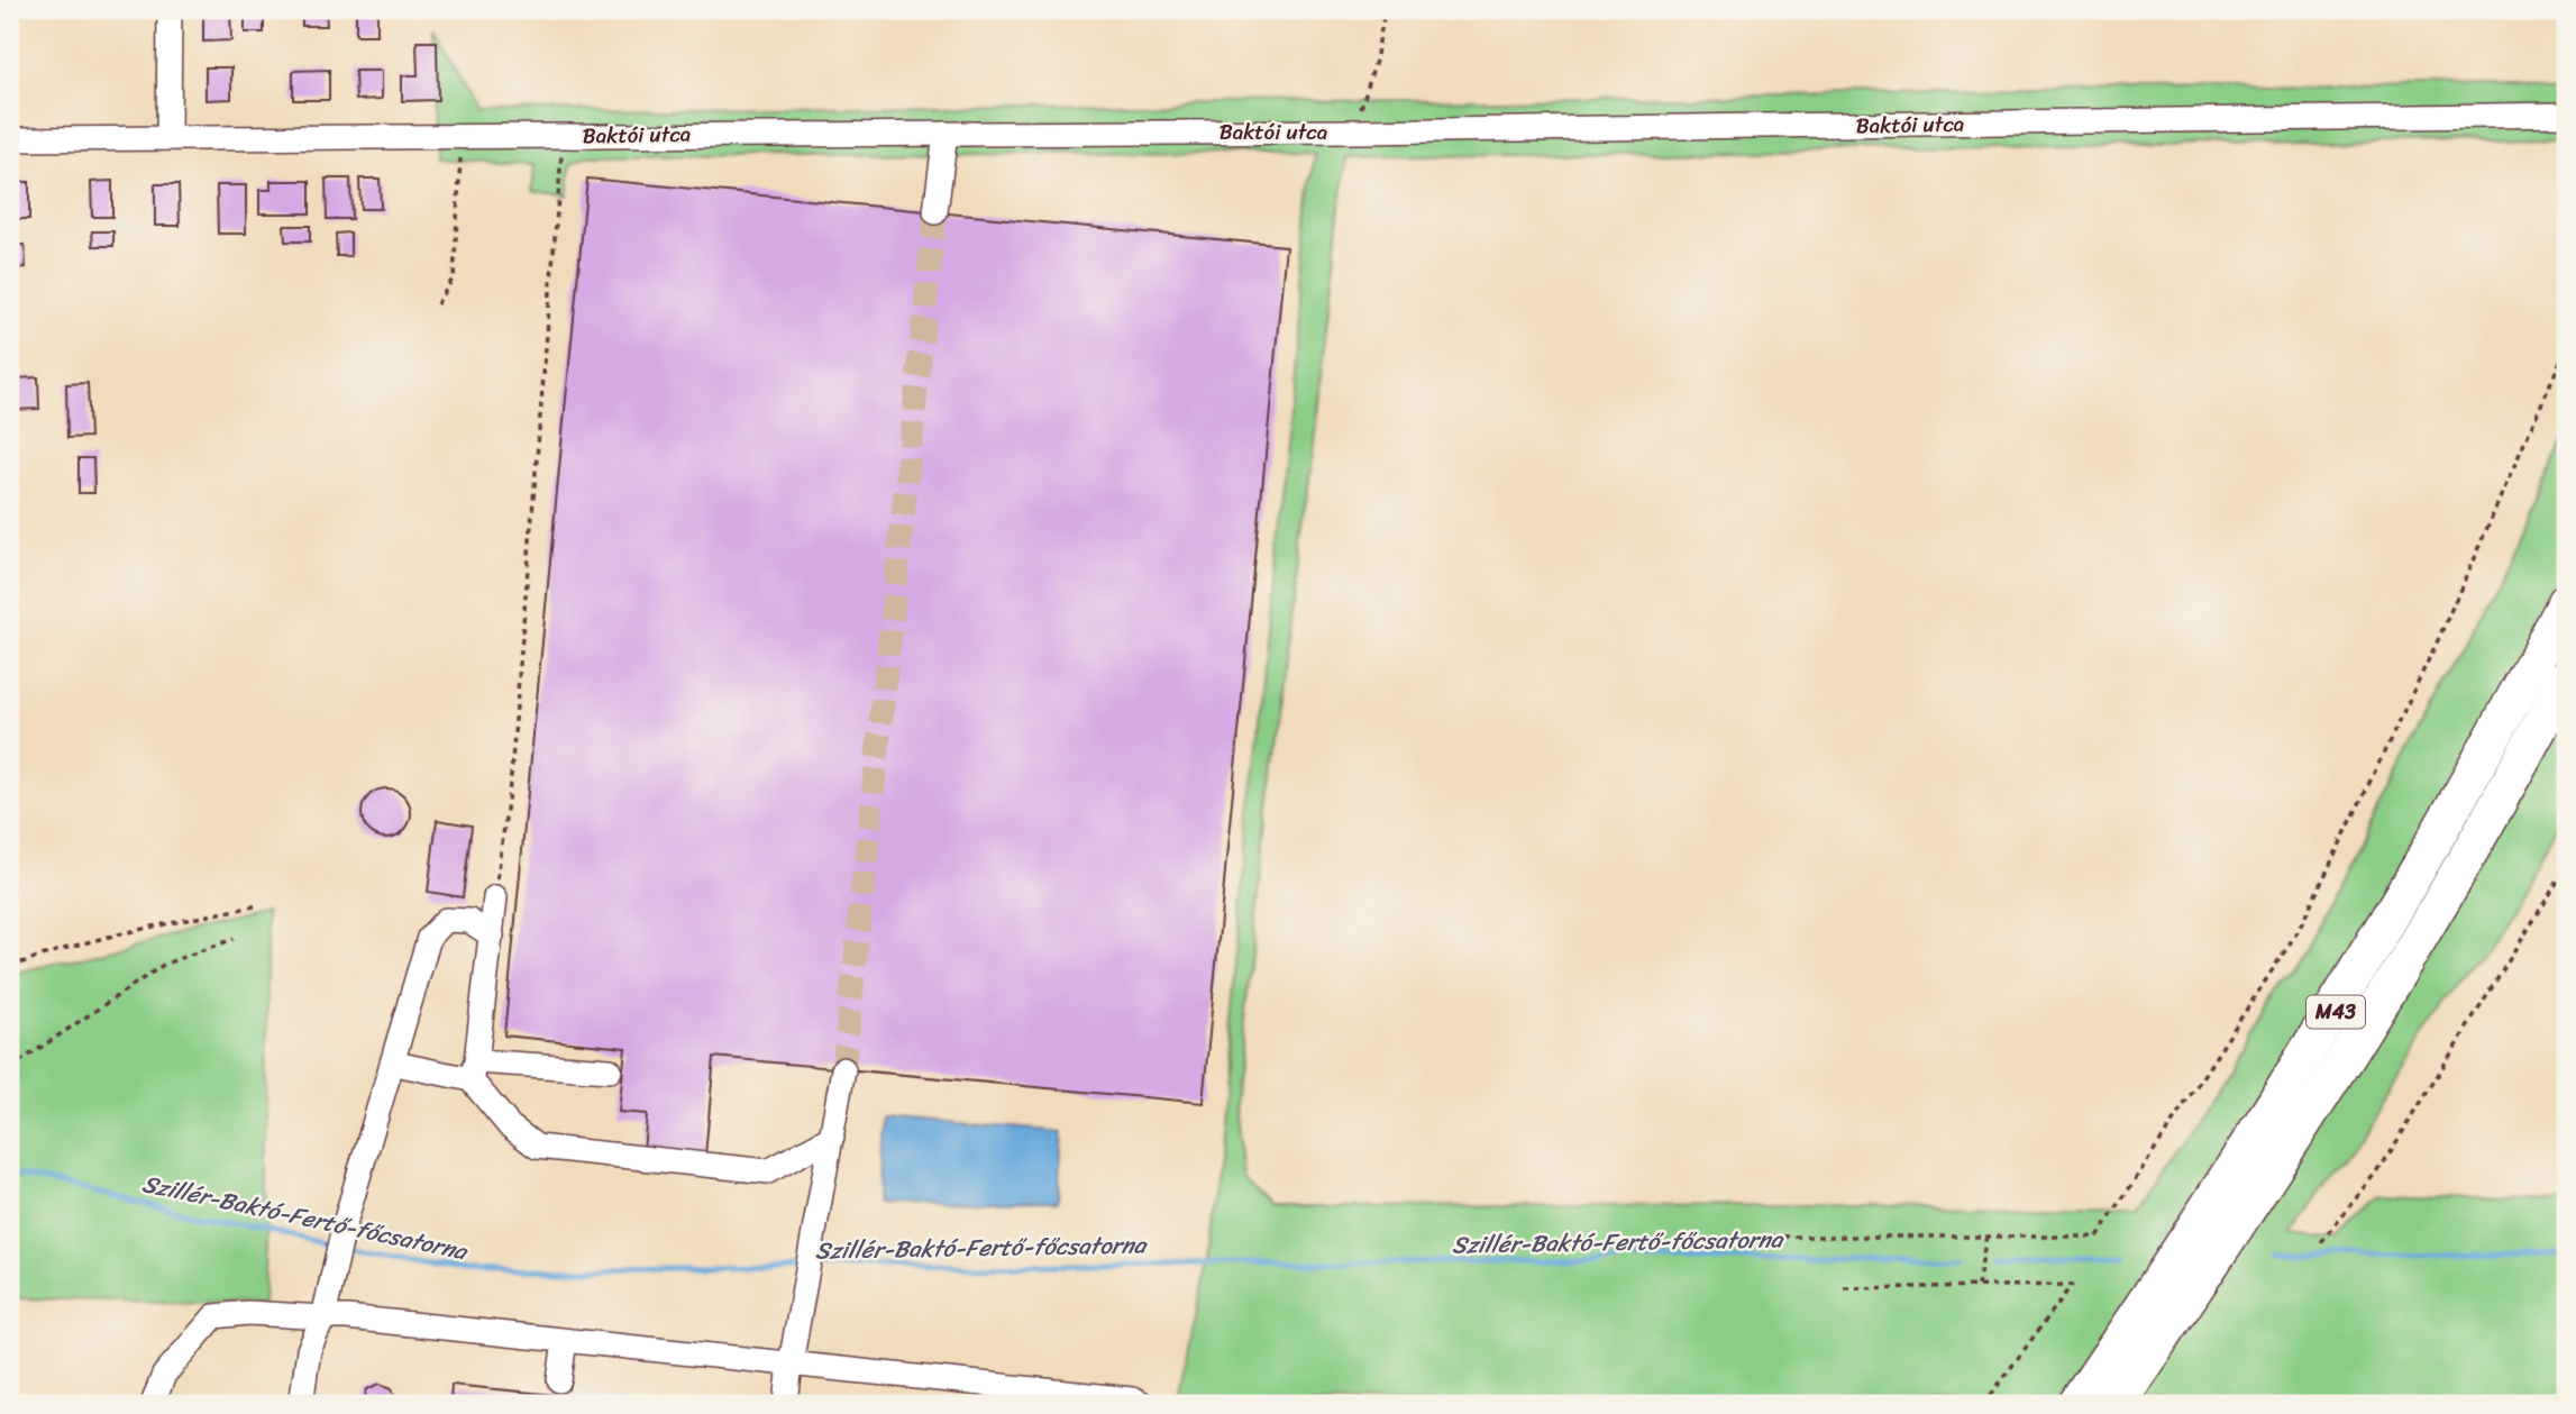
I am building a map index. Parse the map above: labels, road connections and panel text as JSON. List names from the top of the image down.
{
  "streets": {
    "highway": ["M43"],
    "street": ["Baktói utca"]
  },
  "water": ["Szillér-Baktó-Fertő-főcsatorna"]
}
